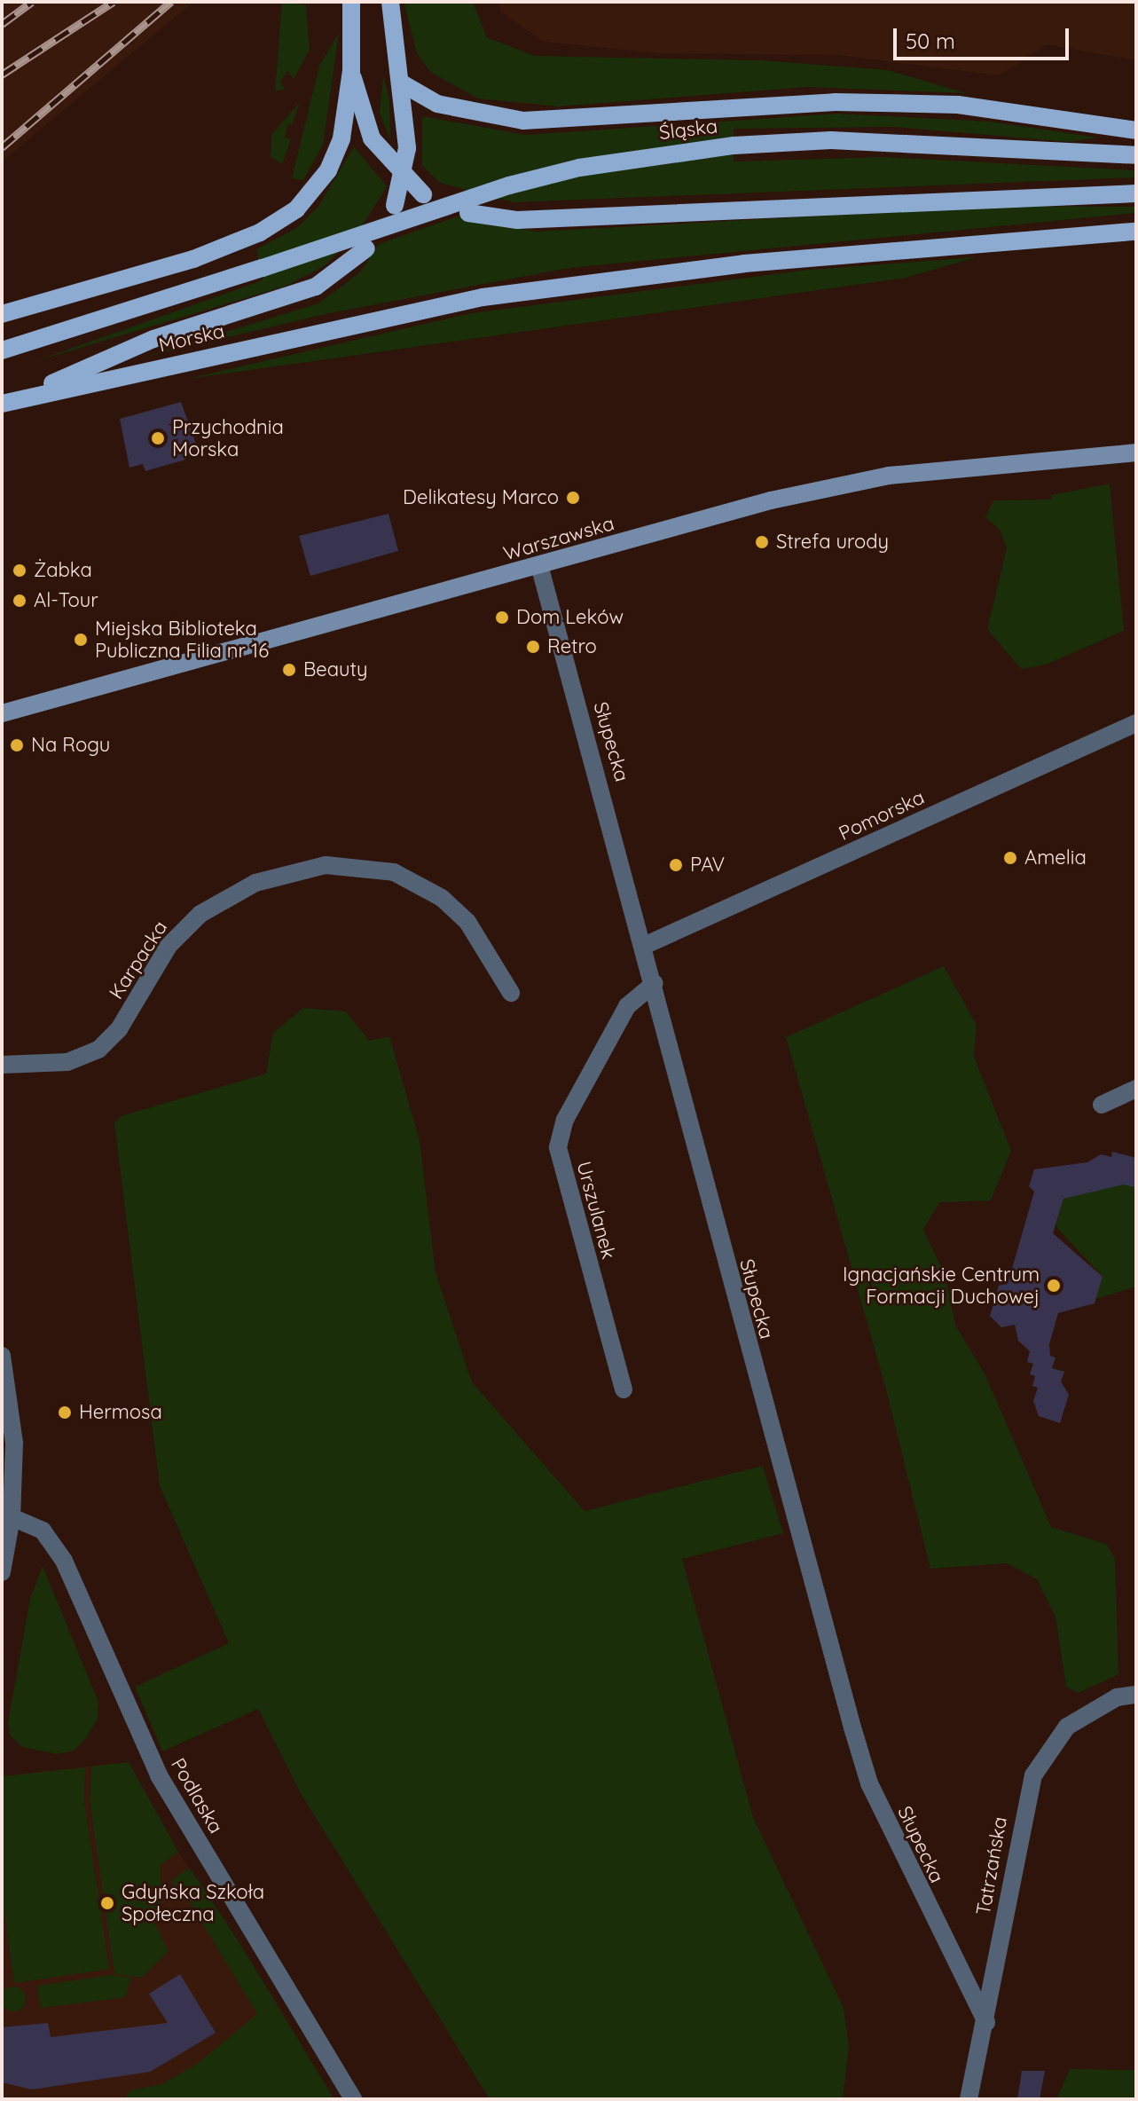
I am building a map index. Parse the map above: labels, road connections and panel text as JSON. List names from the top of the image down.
{
  "streets": {
    "main road": ["Śląska", "Morska"],
    "street": [
      "Warszawska",
      "Słupecka",
      "Pomorska",
      "Karpacka",
      "Urszulanek",
      "Podlaska",
      "Tatrzańska"
    ]
  },
  "crossings": [
    ["Warszawska", "Słupecka"],
    ["Słupecka", "Pomorska"],
    ["Słupecka", "Urszulanek"],
    ["Słupecka", "Tatrzańska"]
  ],
  "places": [
    "Przychodnia Morska",
    "Delikatesy Marco",
    "Strefa urody",
    "Żabka",
    "Al-Tour",
    "Dom Leków",
    "Miejska Biblioteka Publiczna Filia nr 16",
    "Retro",
    "Beauty",
    "Na Rogu",
    "Amelia",
    "PAV",
    "Ignacjańskie Centrum Formacji Duchowej",
    "Hermosa",
    "Gdyńska Szkoła Społeczna"
  ],
  "scale_bar": "50 m"
}
